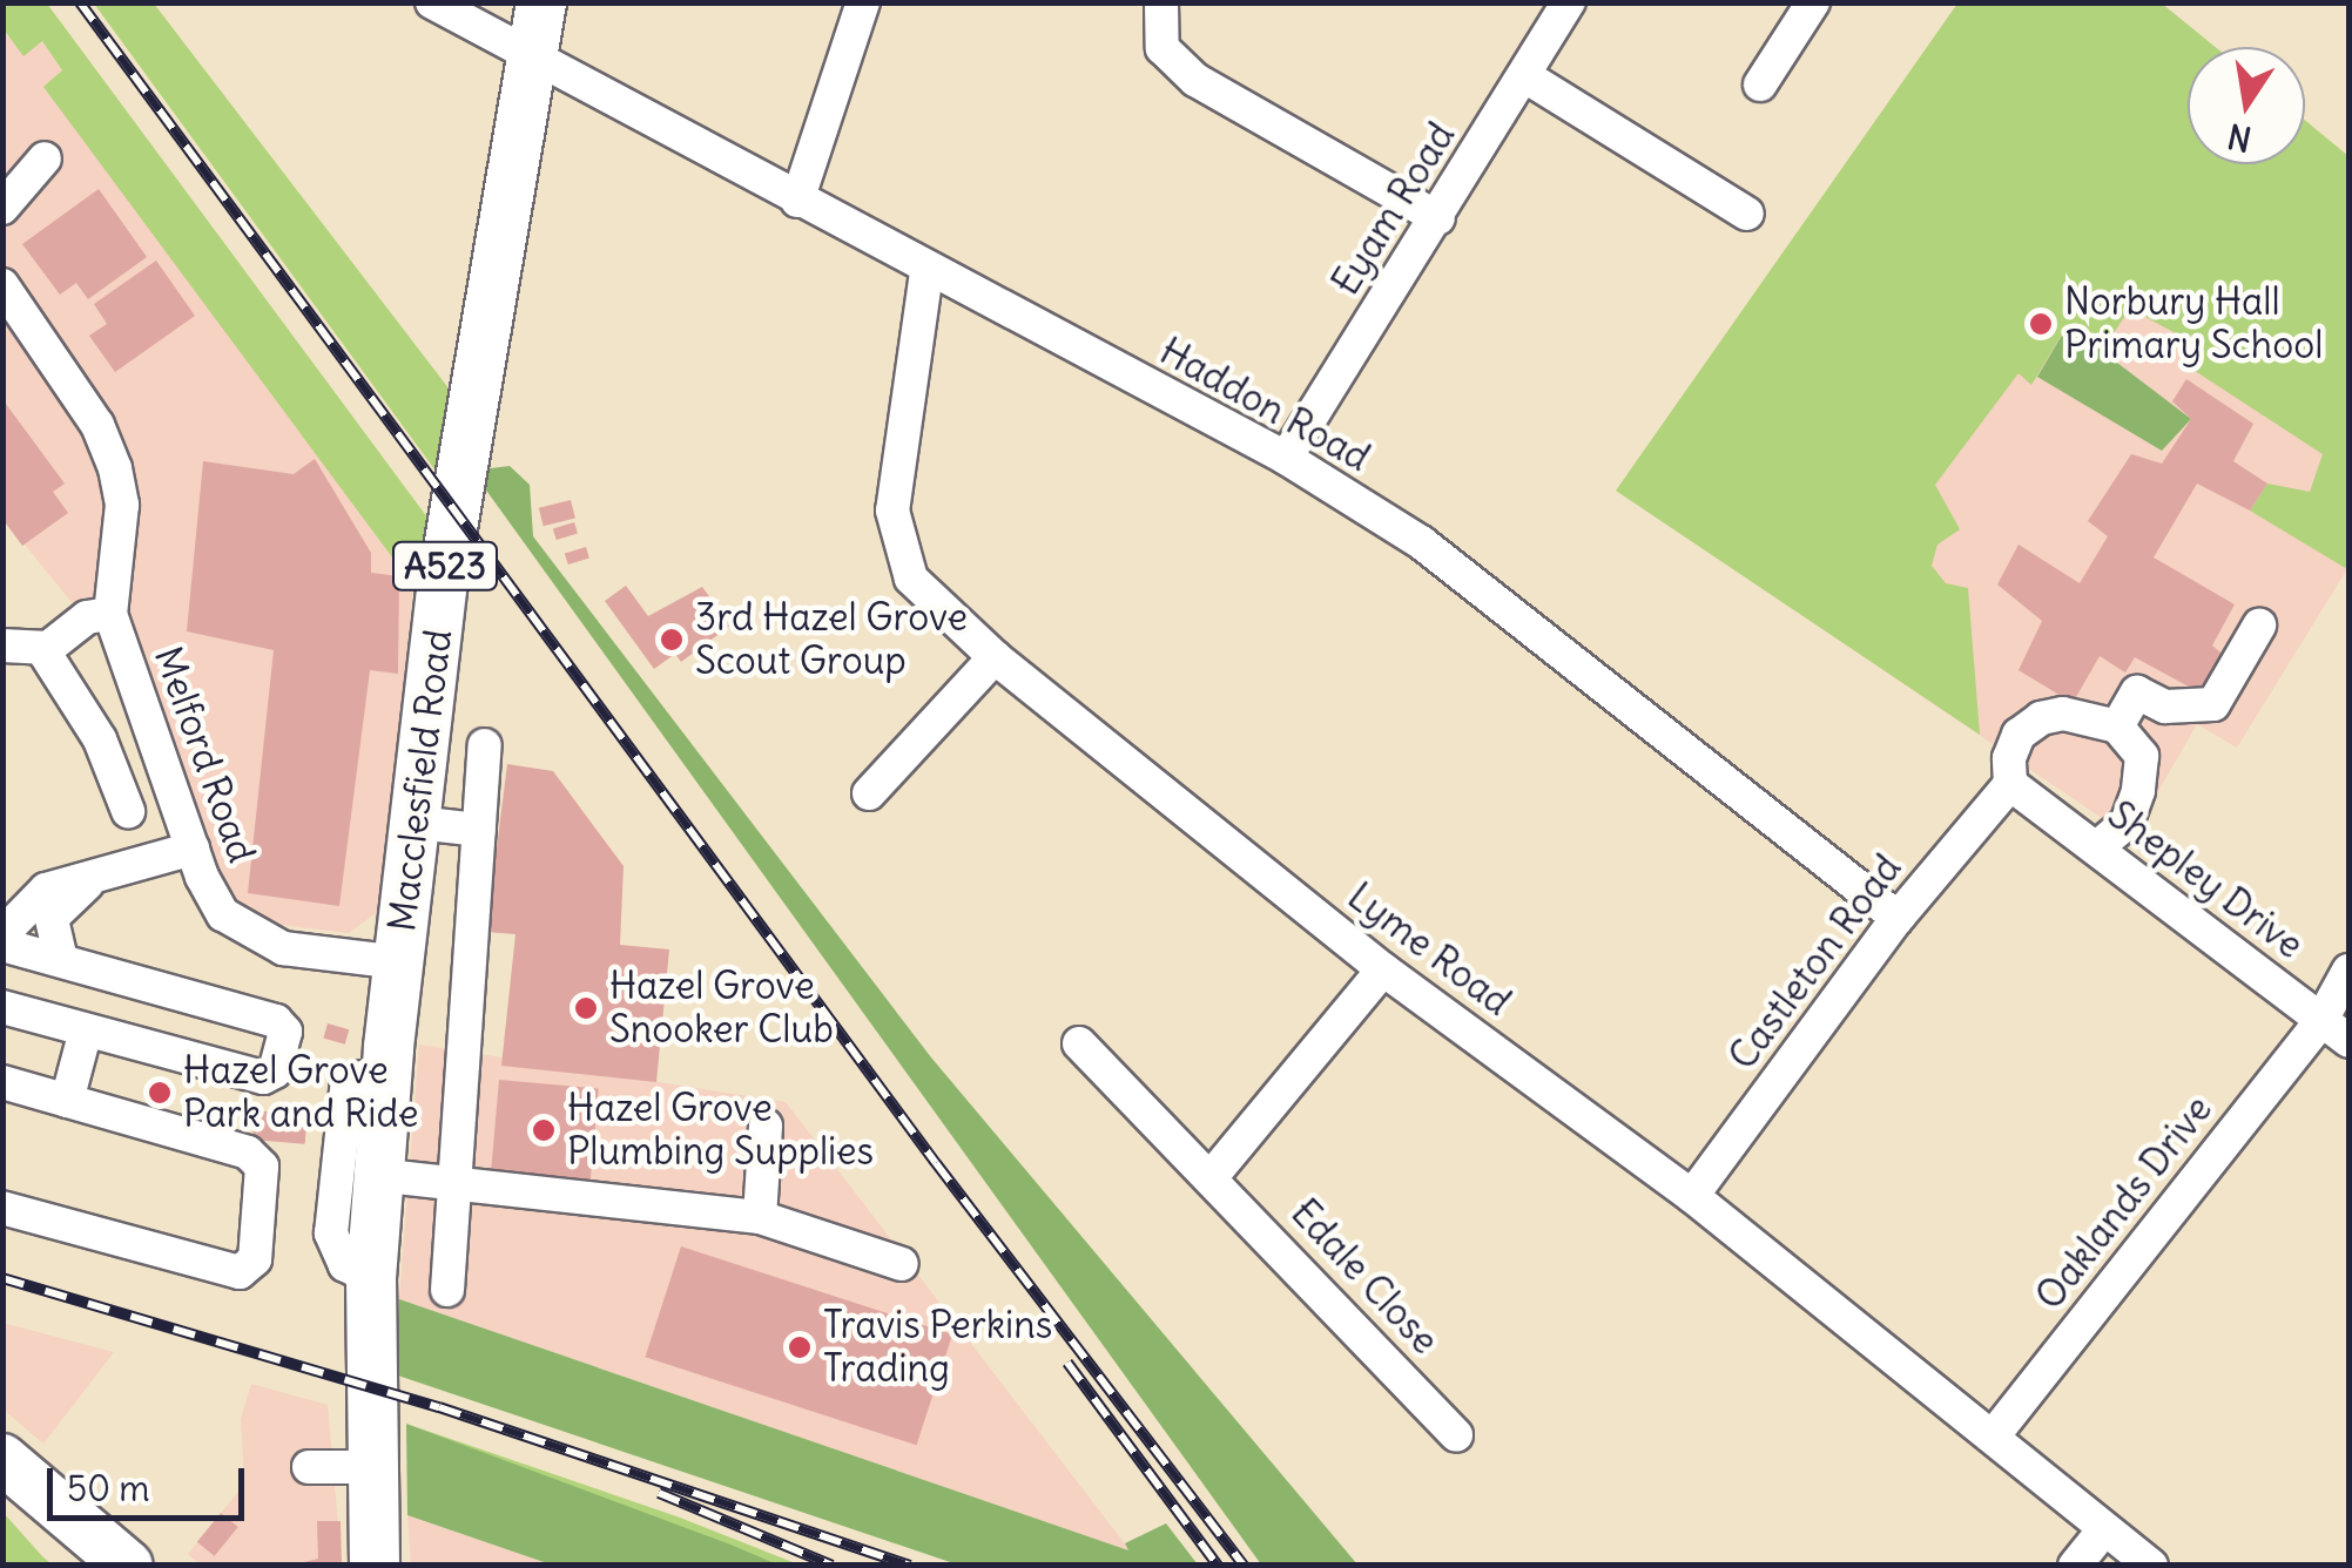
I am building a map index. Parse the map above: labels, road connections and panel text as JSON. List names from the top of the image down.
{
  "streets": {
    "highway": ["A523", "Macclesfield Road"],
    "street": [
      "Eyam Road",
      "Haddon Road",
      "Melford Road",
      "Shepley Drive",
      "Lyme Road",
      "Castleton Road",
      "Oaklands Drive",
      "Edale Close"
    ]
  },
  "crossings": [
    ["Eyam Road", "Haddon Road"],
    ["Haddon Road", "Macclesfield Road"],
    ["Haddon Road", "Lyme Road"],
    ["Haddon Road", "Castleton Road"],
    ["Melford Road", "Macclesfield Road"],
    ["Shepley Drive", "Castleton Road"],
    ["Shepley Drive", "Oaklands Drive"],
    ["Lyme Road", "Castleton Road"],
    ["Lyme Road", "Oaklands Drive"]
  ],
  "places": [
    "Norbury Hall Primary School",
    "3rd Hazel Grove Scout Group",
    "Hazel Grove Snooker Club",
    "Hazel Grove Park and Ride",
    "Hazel Grove Plumbing Supplies",
    "Travis Perkins Trading"
  ],
  "scale_bar": "50 m",
  "north": "bottom"
}
